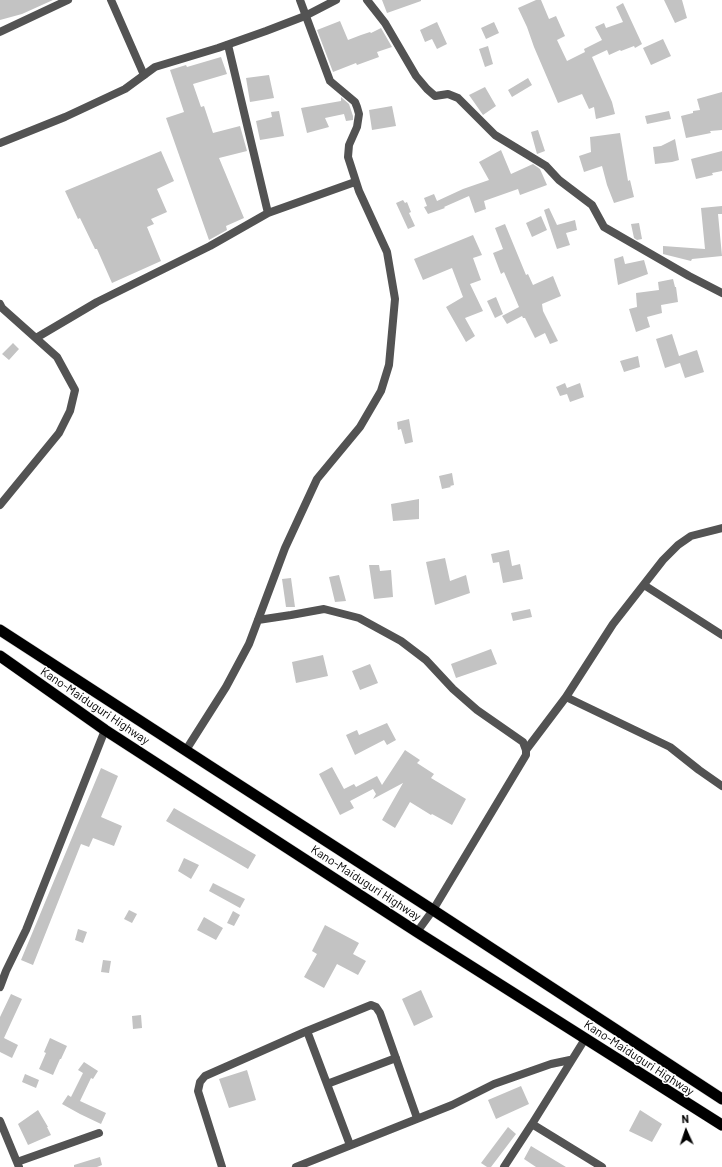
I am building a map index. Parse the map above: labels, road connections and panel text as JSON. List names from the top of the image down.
{
  "streets": {
    "highway": ["Kano-Maiduguri Highway"]
  },
  "north": "top"
}
